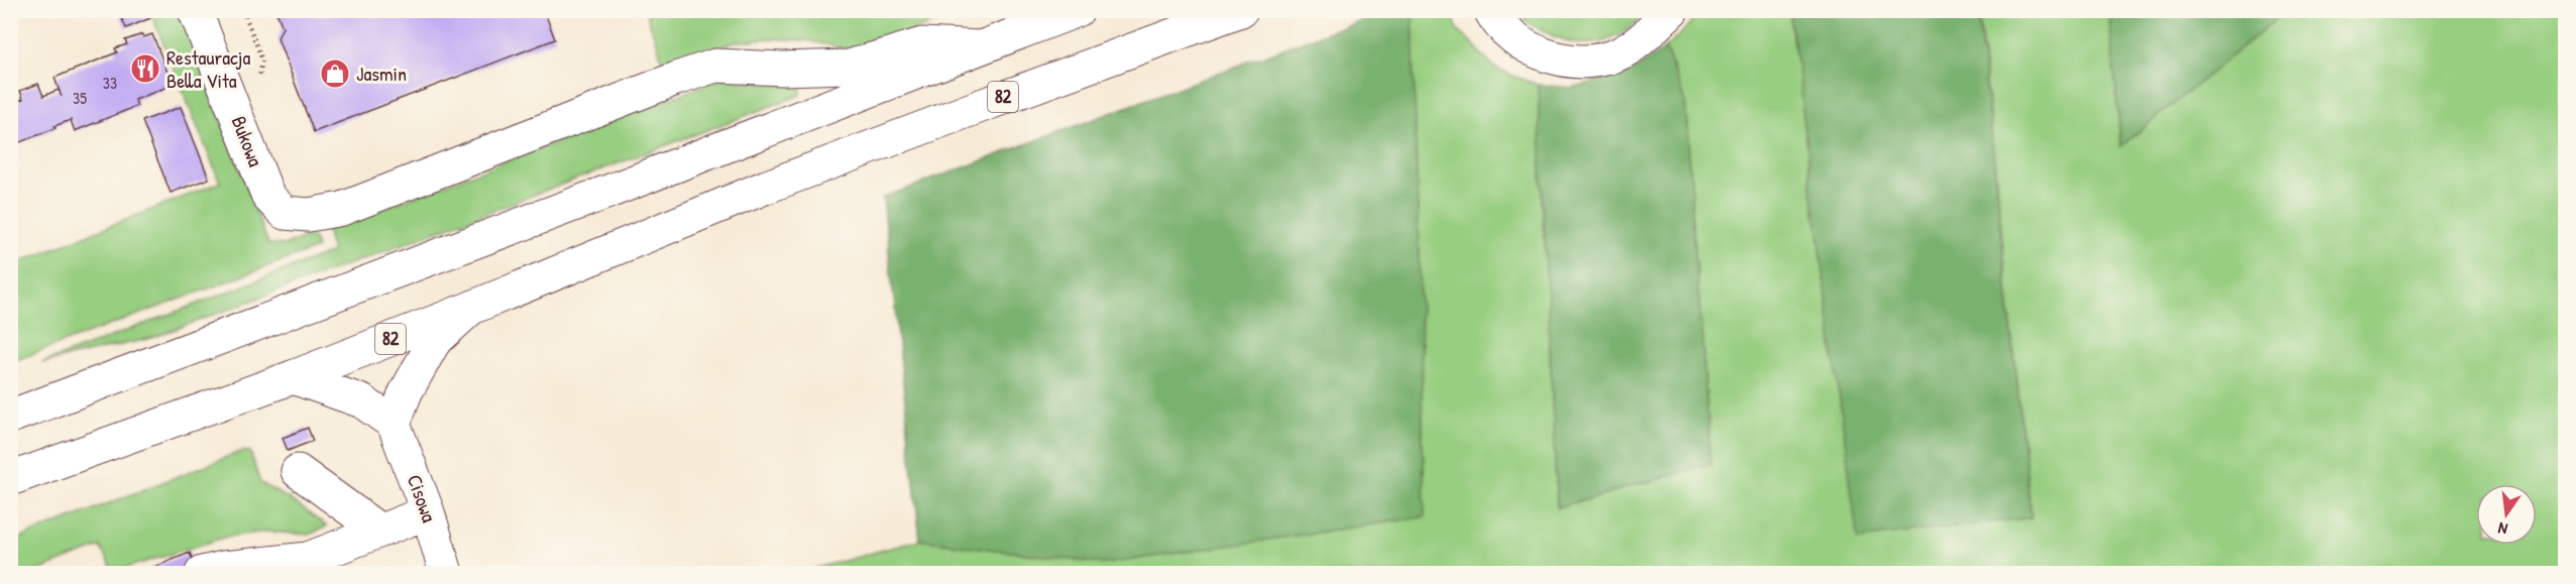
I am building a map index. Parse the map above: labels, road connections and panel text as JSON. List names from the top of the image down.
{
  "streets": {
    "main road": ["82", "Bukowa", "Cisowa"]
  },
  "places": {
    "restaurant": ["Restauracja Bella Vita"],
    "shop": ["Jasmin"]
  },
  "house_numbers": ["33", "35"],
  "north": "bottom"
}
